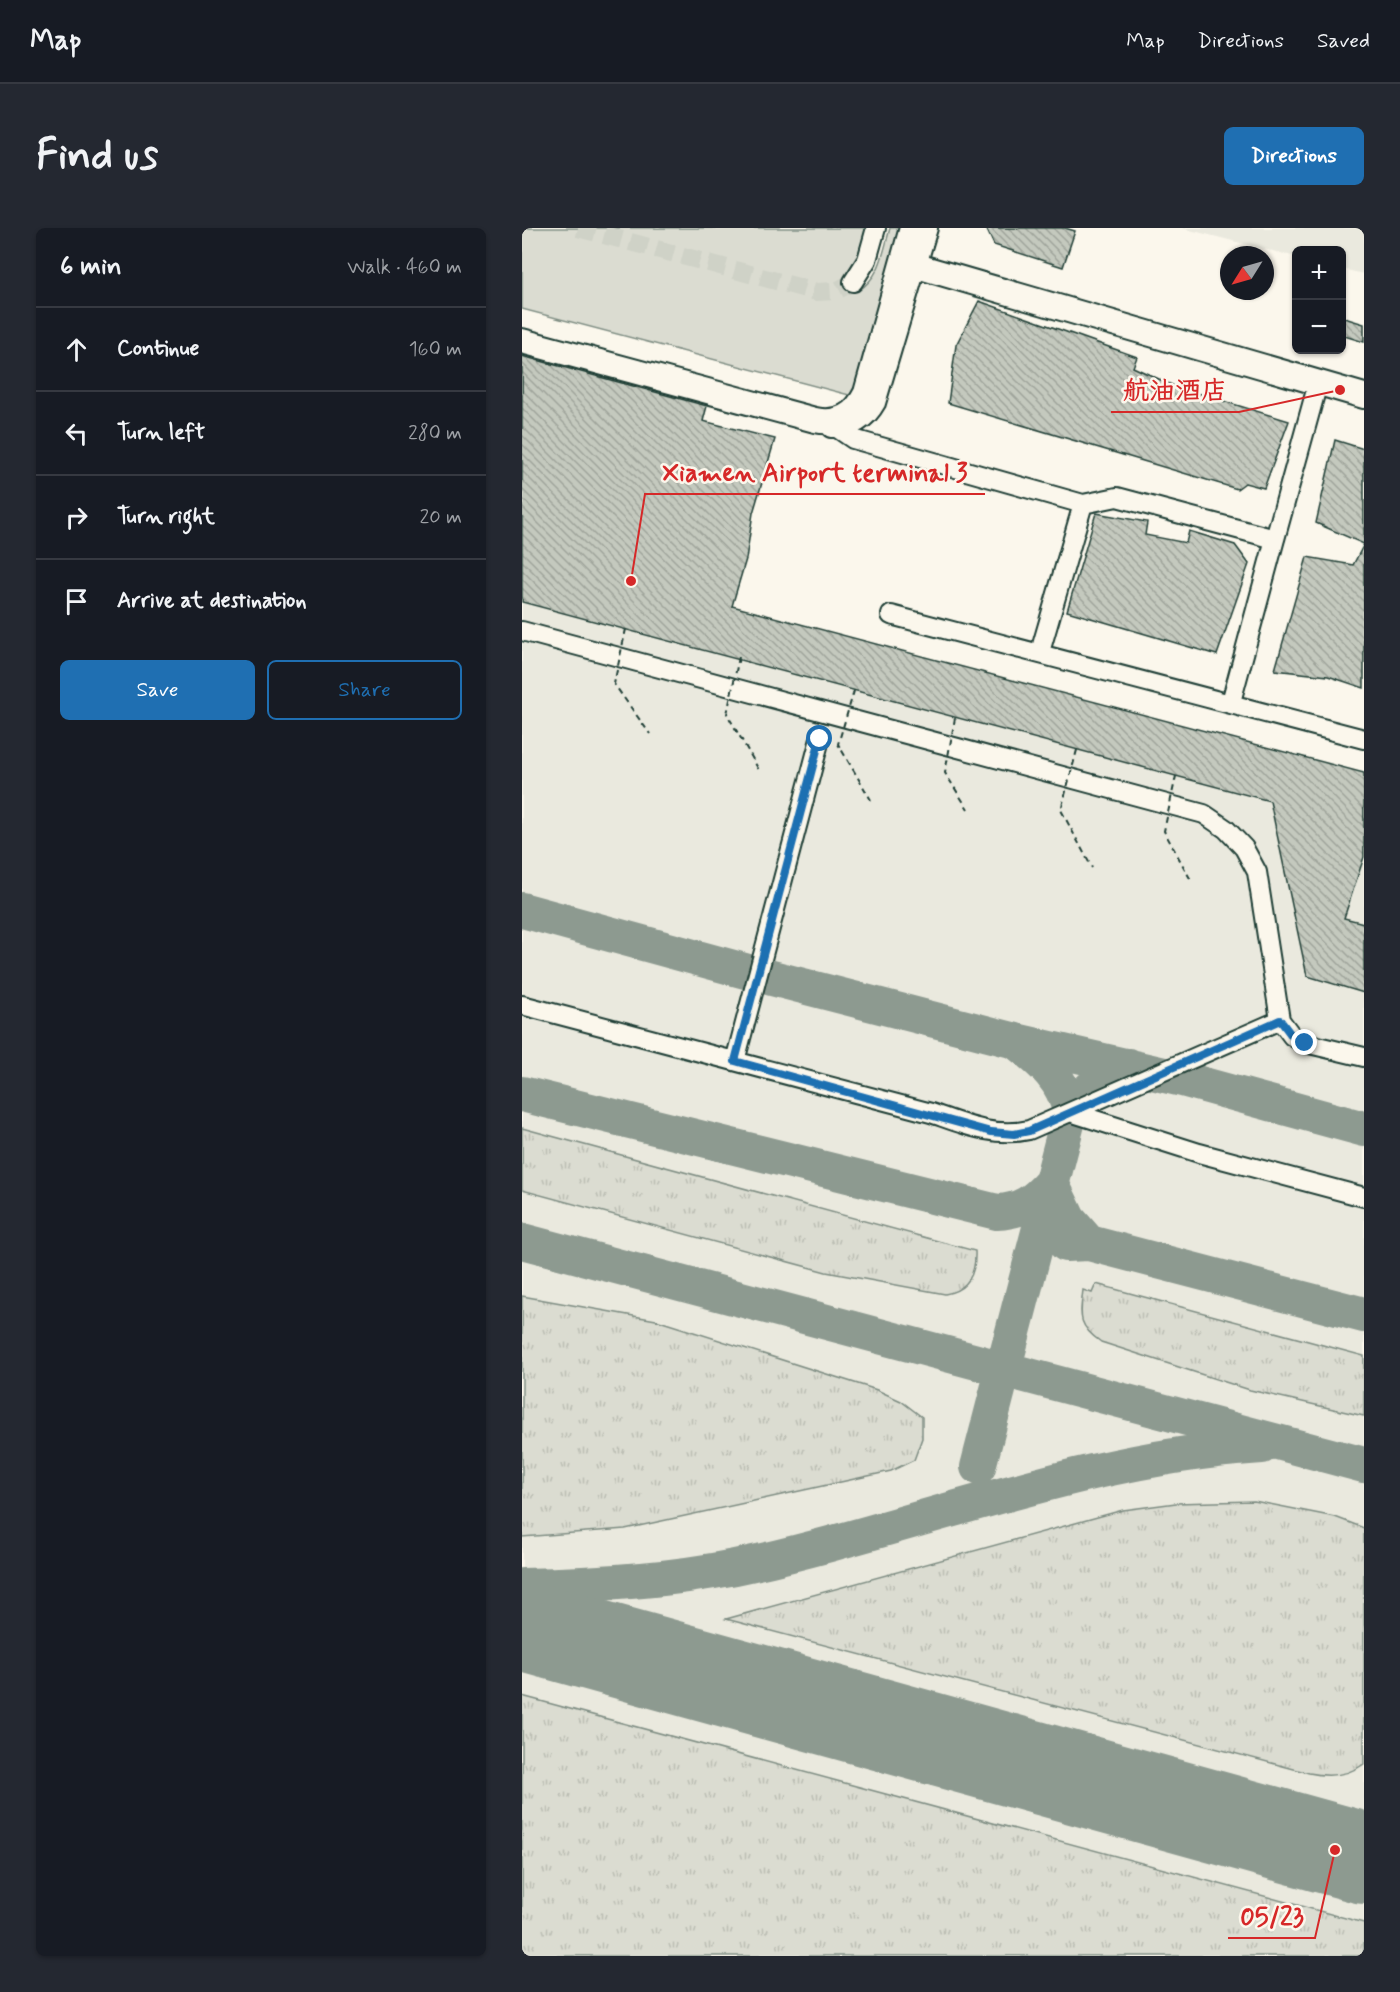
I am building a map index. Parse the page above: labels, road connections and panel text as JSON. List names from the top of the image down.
{
  "places": ["航油酒店", "Xiamen Airport terminal 3", "05/23"],
  "north": "bottom left",
  "page": {
    "header": "Map",
    "nav": ["Map", "Directions", "Saved"],
    "buttons": [
      "Directions",
      ["Save", "Share"]
    ],
    "title": "Find us",
    "heading": ["6 min", "Walk · 460 m"],
    "map_buttons": ["+", "−"],
    "list": [
      ["Continue", "160 m"],
      ["Turn left", "280 m"],
      ["Turn right", "20 m"],
      "Arrive at destination"
    ]
  }
}
